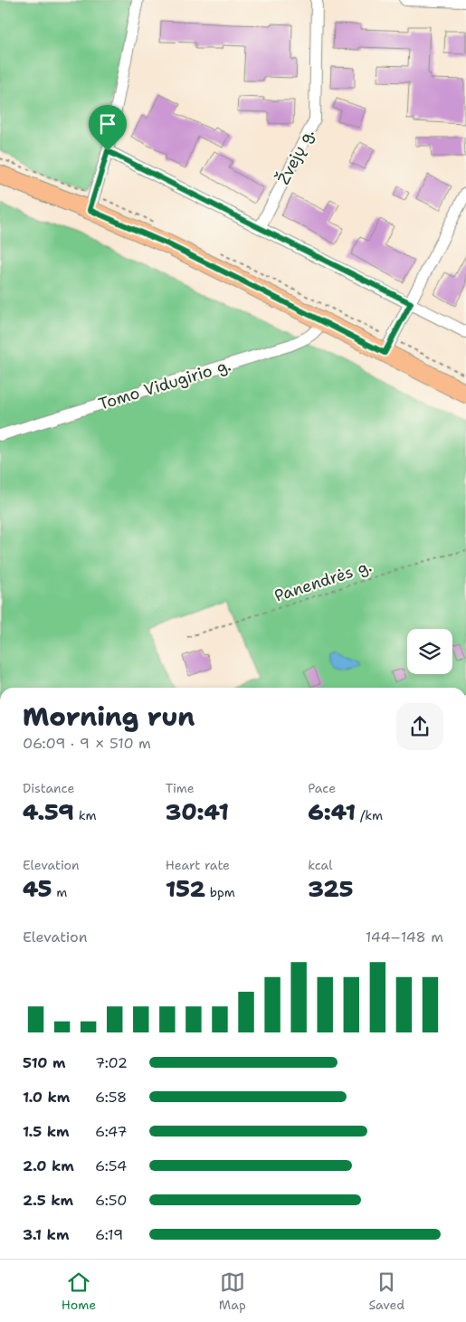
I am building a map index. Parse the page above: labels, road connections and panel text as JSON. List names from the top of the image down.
{
  "streets": {
    "street": ["Žvejų g.", "Tomo Vidugirio g."],
    "path": ["Panendrės g."]
  },
  "page": {
    "heading": ["Morning run", "06:09 · 9 × 510 m"],
    "stats": [
      ["Distance", "4.59 km"],
      ["Time", "30:41"],
      ["Pace", "6:41 /km"],
      ["Elevation", "45 m"],
      ["Heart rate", "152 bpm"],
      ["kcal", "325"]
    ],
    "chart": ["Elevation", "144–148 m"],
    "list": [
      {
        "name": "510 m",
        "note": "7:02"
      },
      {
        "name": "1.0 km",
        "note": "6:58"
      },
      {
        "name": "1.5 km",
        "note": "6:47"
      },
      {
        "name": "2.0 km",
        "note": "6:54"
      },
      {
        "name": "2.5 km",
        "note": "6:50"
      },
      {
        "name": "3.1 km",
        "note": "6:19"
      }
    ],
    "tabs": ["Home", "Map", "Saved"]
  }
}
